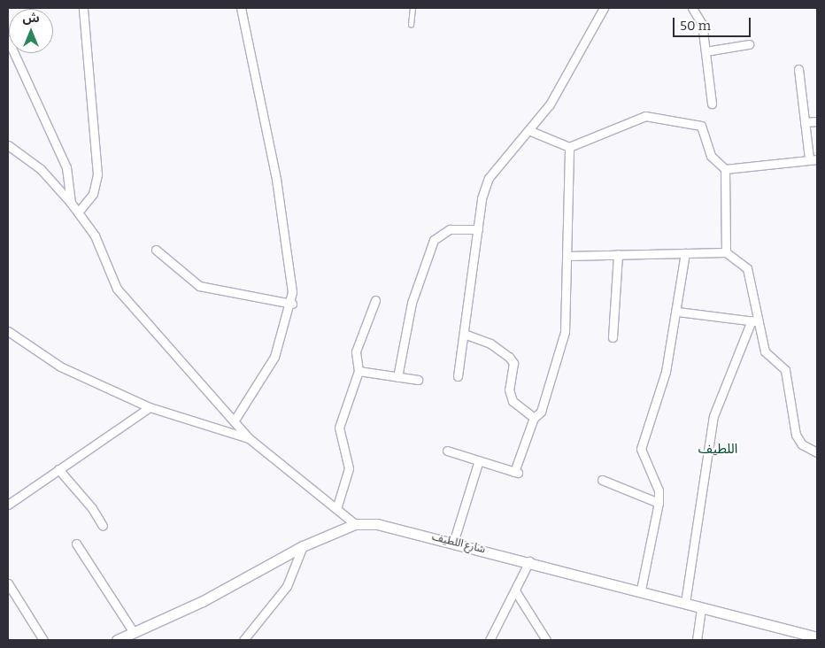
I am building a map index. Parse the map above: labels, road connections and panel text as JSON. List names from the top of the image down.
{
  "streets": {
    "street": ["شارع اللطيف"]
  },
  "districts": ["اللطيف"],
  "scale_bar": "50 m",
  "north": "top"
}
